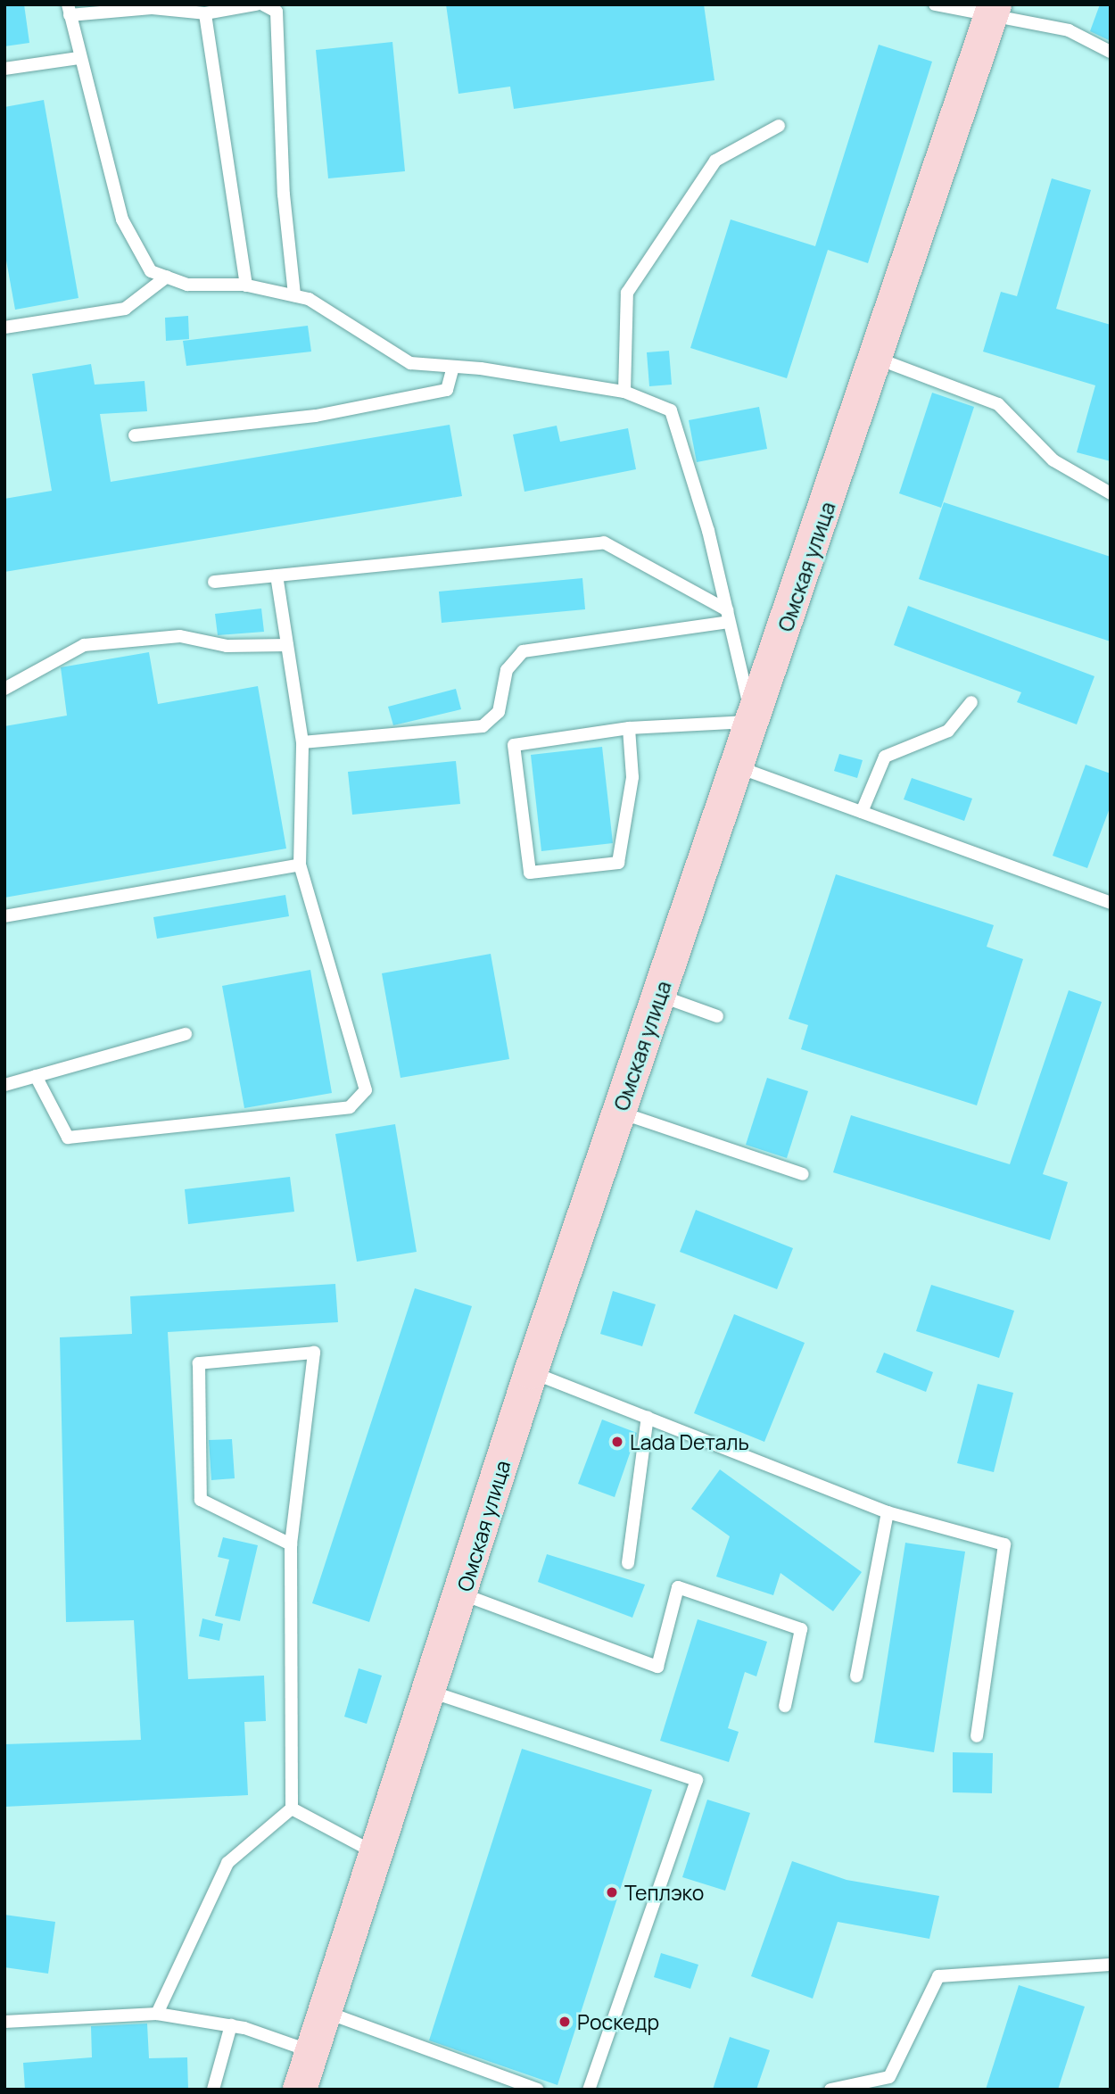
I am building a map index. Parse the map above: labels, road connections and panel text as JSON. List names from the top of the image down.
{
  "streets": {
    "main road": ["Омская улица"]
  },
  "places": ["Lada Dеталь", "Теплэко", "Роскедр"]
}
